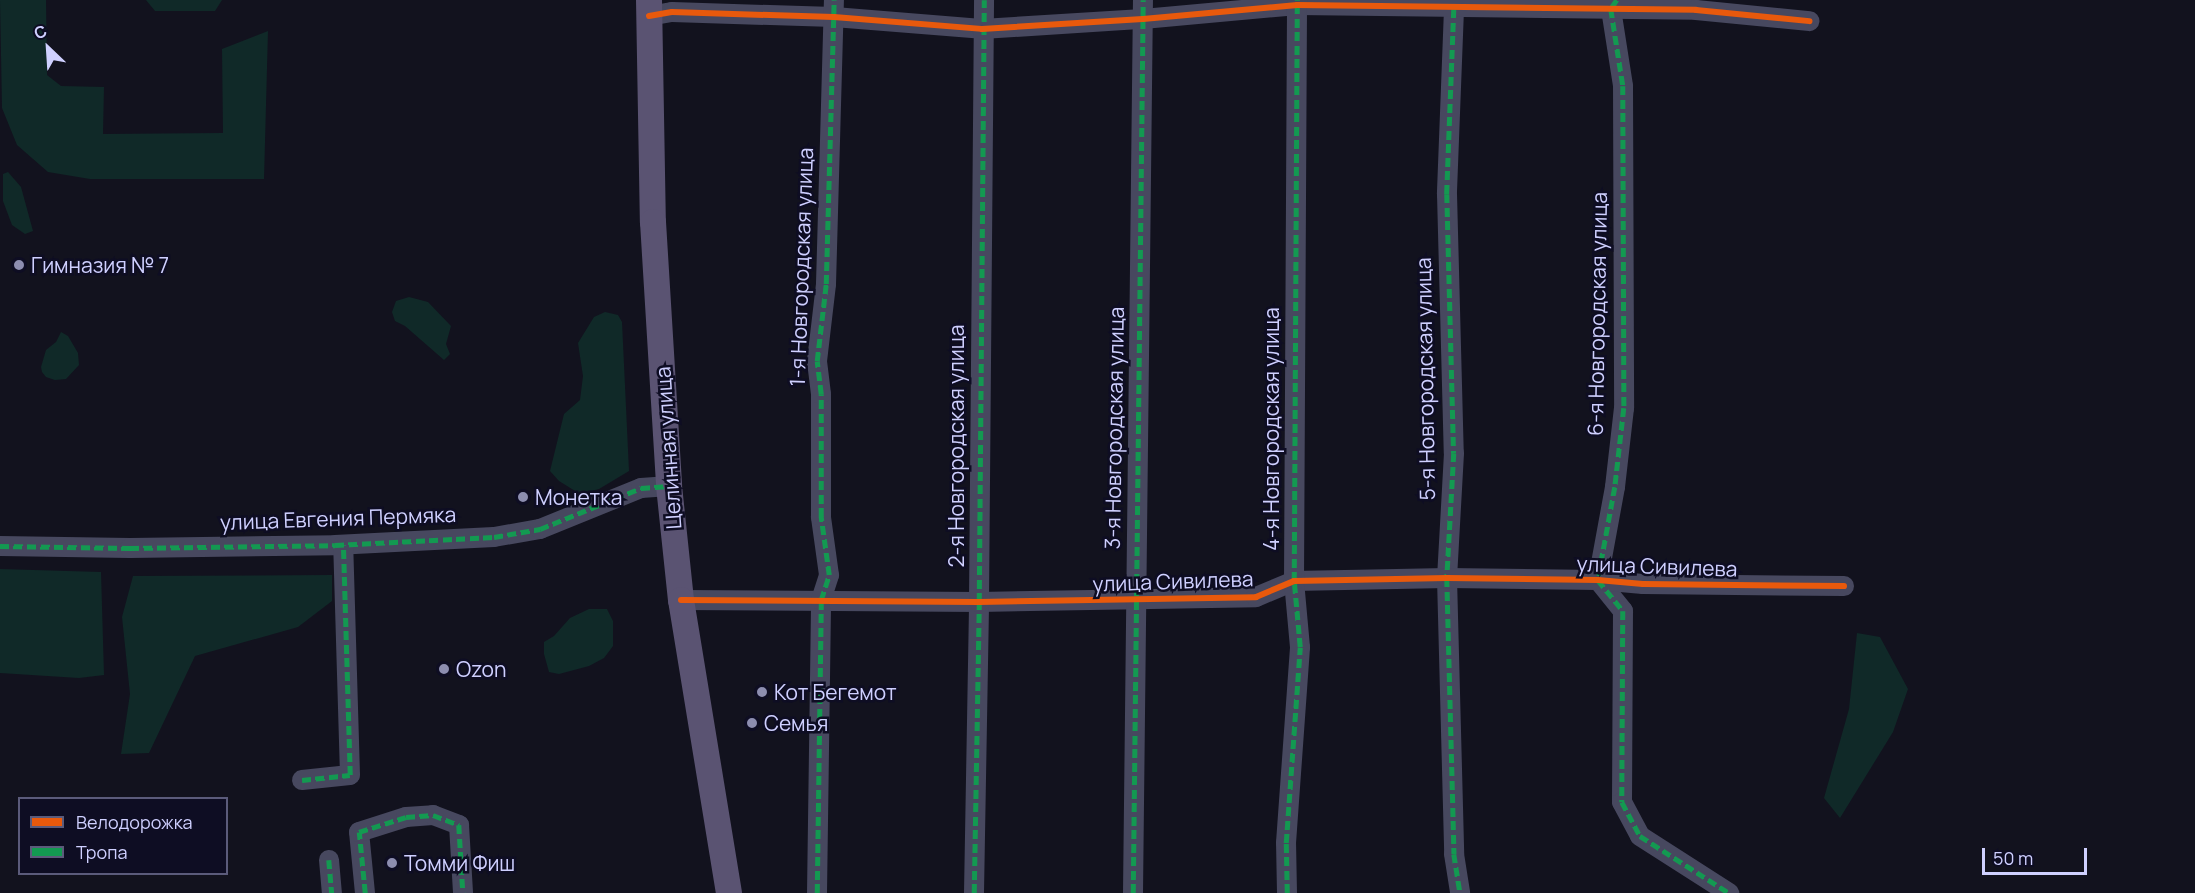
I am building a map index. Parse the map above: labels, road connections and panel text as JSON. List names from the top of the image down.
{
  "streets": {
    "main road": ["Целинная улица"],
    "street": [
      "1-я Новгородская улица",
      "6-я Новгородская улица",
      "5-я Новгородская улица",
      "3-я Новгородская улица",
      "4-я Новгородская улица",
      "2-я Новгородская улица",
      "улица Евгения Пермяка",
      "улица Сивилева"
    ]
  },
  "crossings": [
    ["1-я Новгородская улица", "улица Сивилева"],
    ["6-я Новгородская улица", "улица Сивилева"],
    ["5-я Новгородская улица", "улица Сивилева"],
    ["3-я Новгородская улица", "улица Сивилева"],
    ["4-я Новгородская улица", "улица Сивилева"],
    ["2-я Новгородская улица", "улица Сивилева"],
    ["Целинная улица", "улица Евгения Пермяка"],
    ["Целинная улица", "улица Сивилева"]
  ],
  "places": [
    "Гимназия № 7",
    "Монетка",
    "Ozon",
    "Кот Бегемот",
    "Семья",
    "Томми Фиш"
  ],
  "legend": ["Велодорожка", "Тропа"],
  "scale_bar": "50 m",
  "north": "top left"
}
